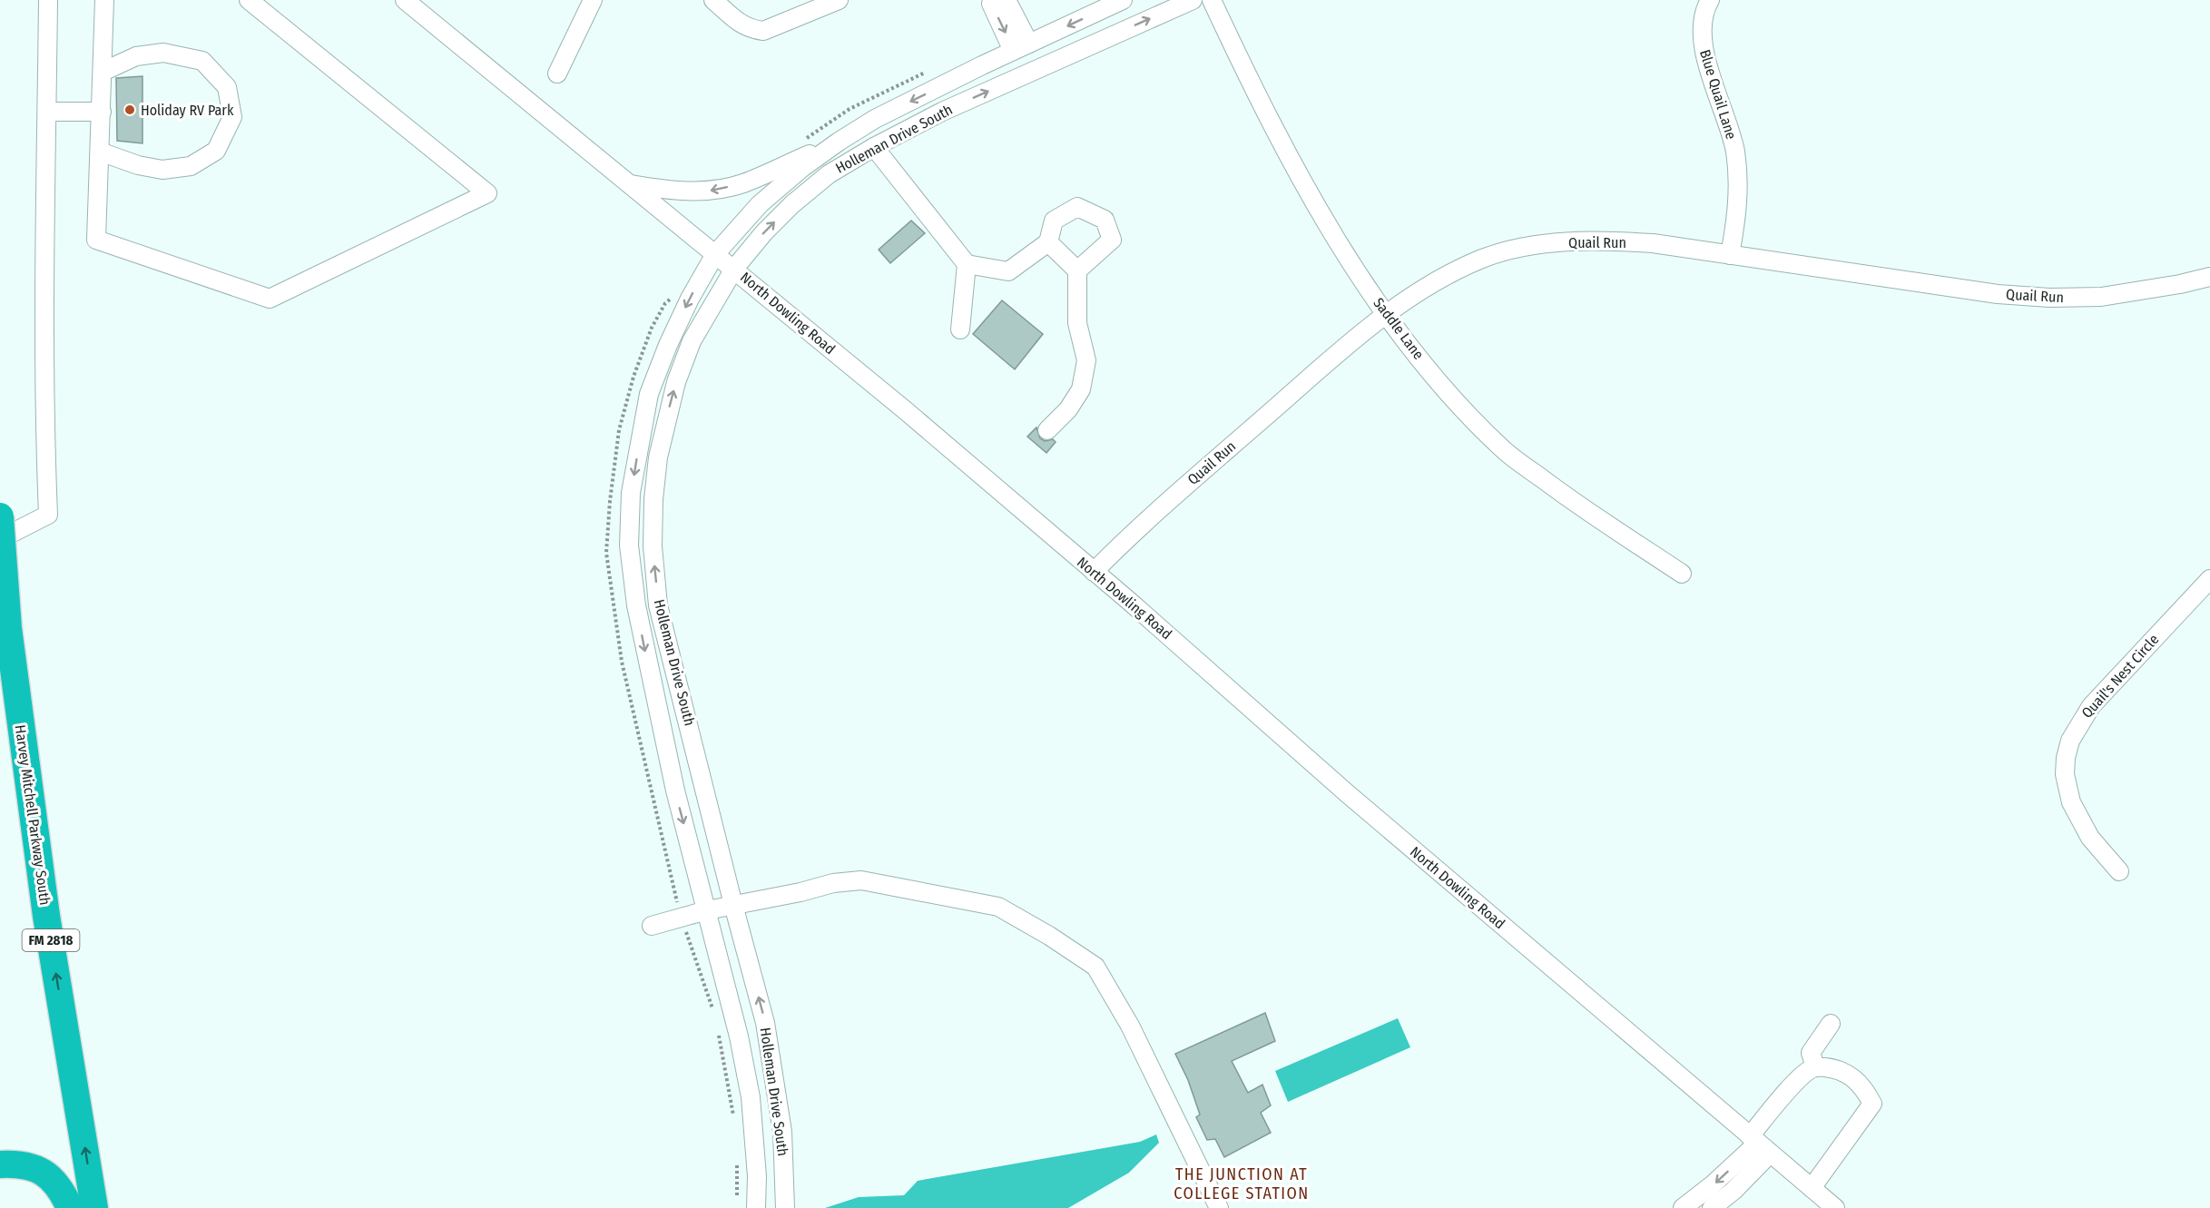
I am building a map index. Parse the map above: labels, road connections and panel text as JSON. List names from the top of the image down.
{
  "streets": {
    "highway": ["Harvey Mitchell Parkway South", "FM 2818"],
    "street": [
      "Blue Quail Lane",
      "Holleman Drive South",
      "Quail Run",
      "North Dowling Road",
      "Saddle Lane",
      "Quail's Nest Circle"
    ]
  },
  "crossings": [
    ["Blue Quail Lane", "Quail Run"],
    ["Holleman Drive South", "North Dowling Road"],
    ["Quail Run", "North Dowling Road"],
    ["Quail Run", "Saddle Lane"]
  ],
  "one_way": ["Harvey Mitchell Parkway South"],
  "districts": ["THE JUNCTION AT COLLEGE STATION"],
  "places": ["Holiday RV Park"]
}
